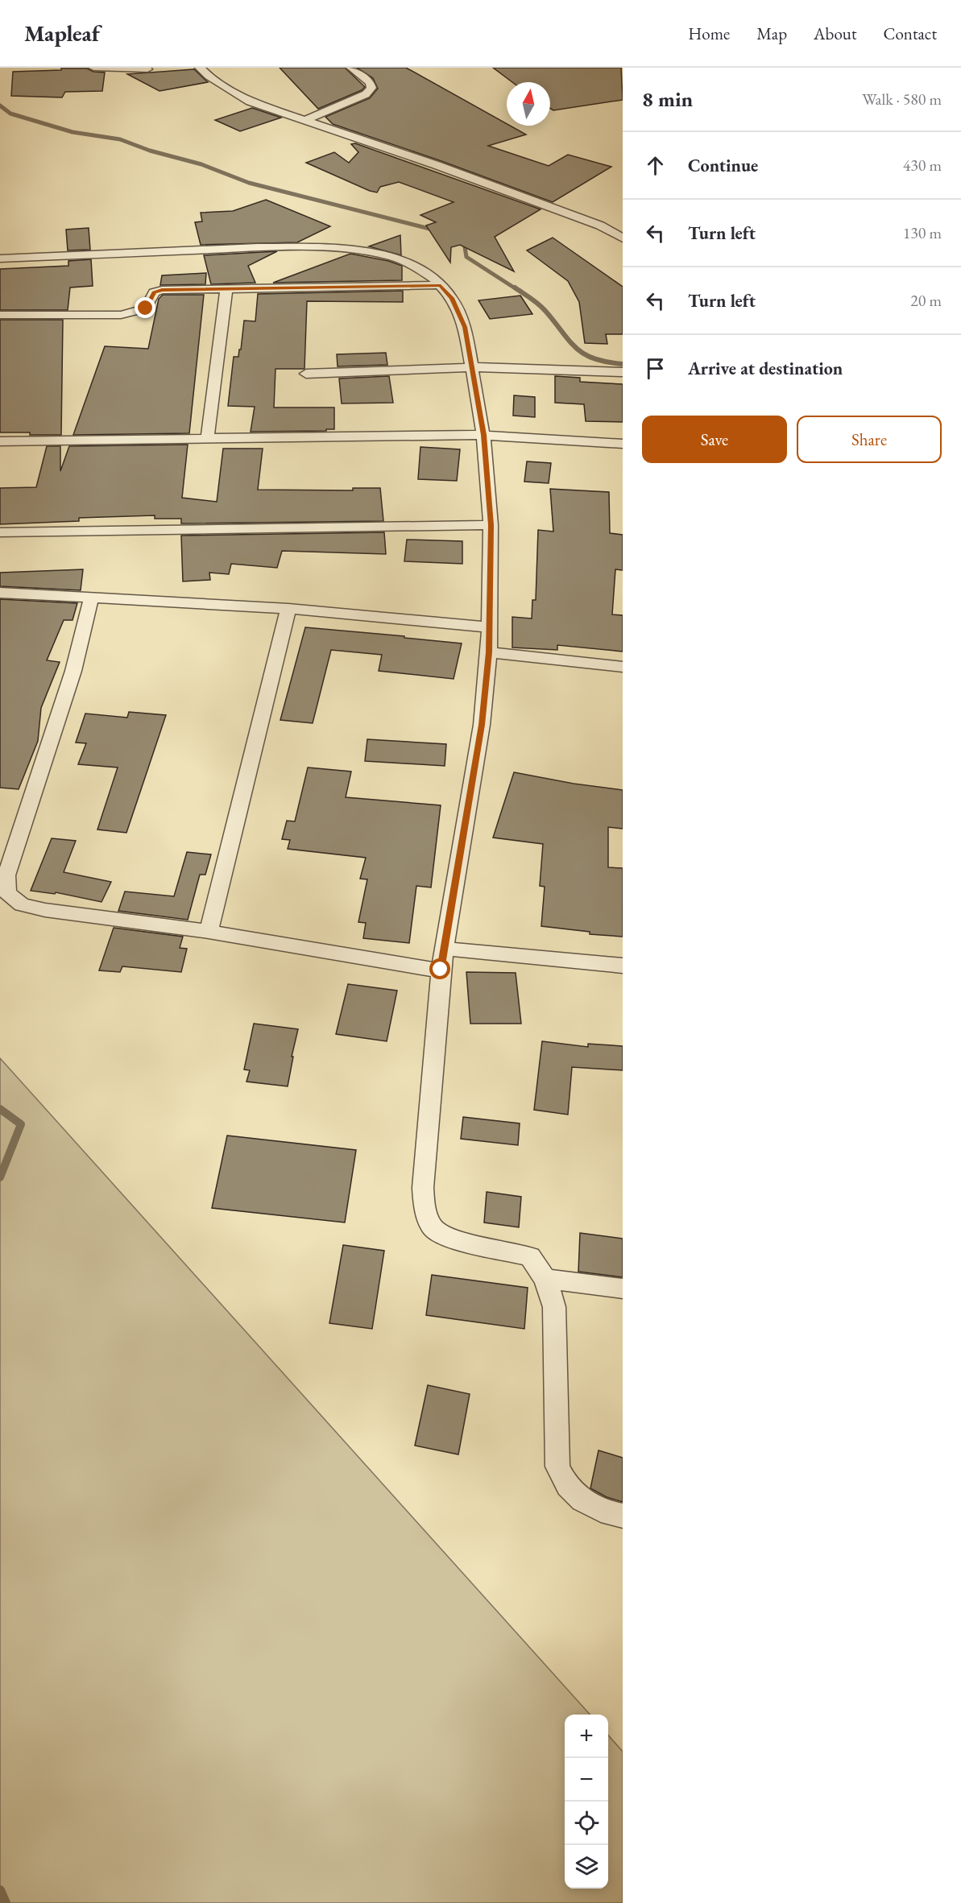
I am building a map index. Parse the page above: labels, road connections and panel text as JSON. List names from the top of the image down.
{
  "north": "top",
  "page": {
    "header": "Mapleaf",
    "nav": [
      "Home",
      "Map",
      "About",
      "Contact"
    ],
    "heading": ["8 min", "Walk · 580 m"],
    "list": [
      ["Continue", "430 m"],
      ["Turn left", "130 m"],
      ["Turn left", "20 m"],
      "Arrive at destination"
    ],
    "buttons": ["Save", "Share"],
    "map_buttons": ["+", "−"]
  }
}
